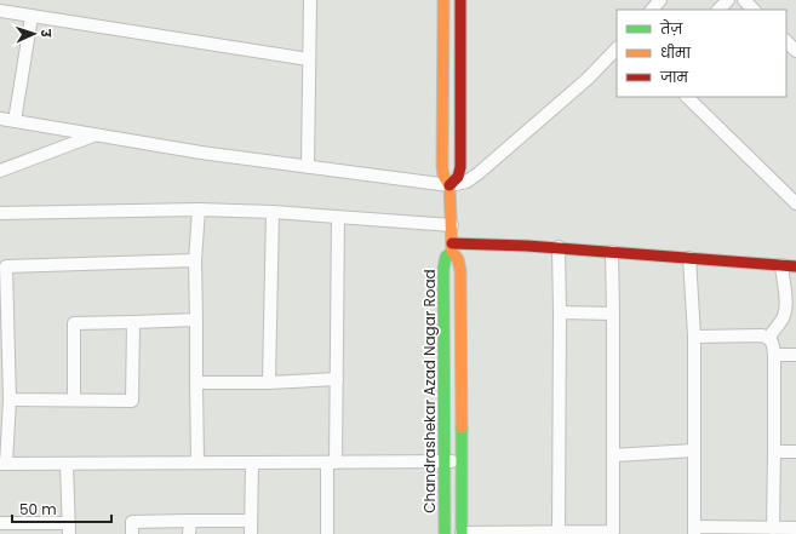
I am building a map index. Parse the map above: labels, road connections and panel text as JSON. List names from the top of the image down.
{
  "streets": {
    "street": ["Chandrashekar Azad Nagar Road"]
  },
  "legend": ["तेज़", "धीमा", "जाम"],
  "scale_bar": "50 m",
  "north": "right"
}
